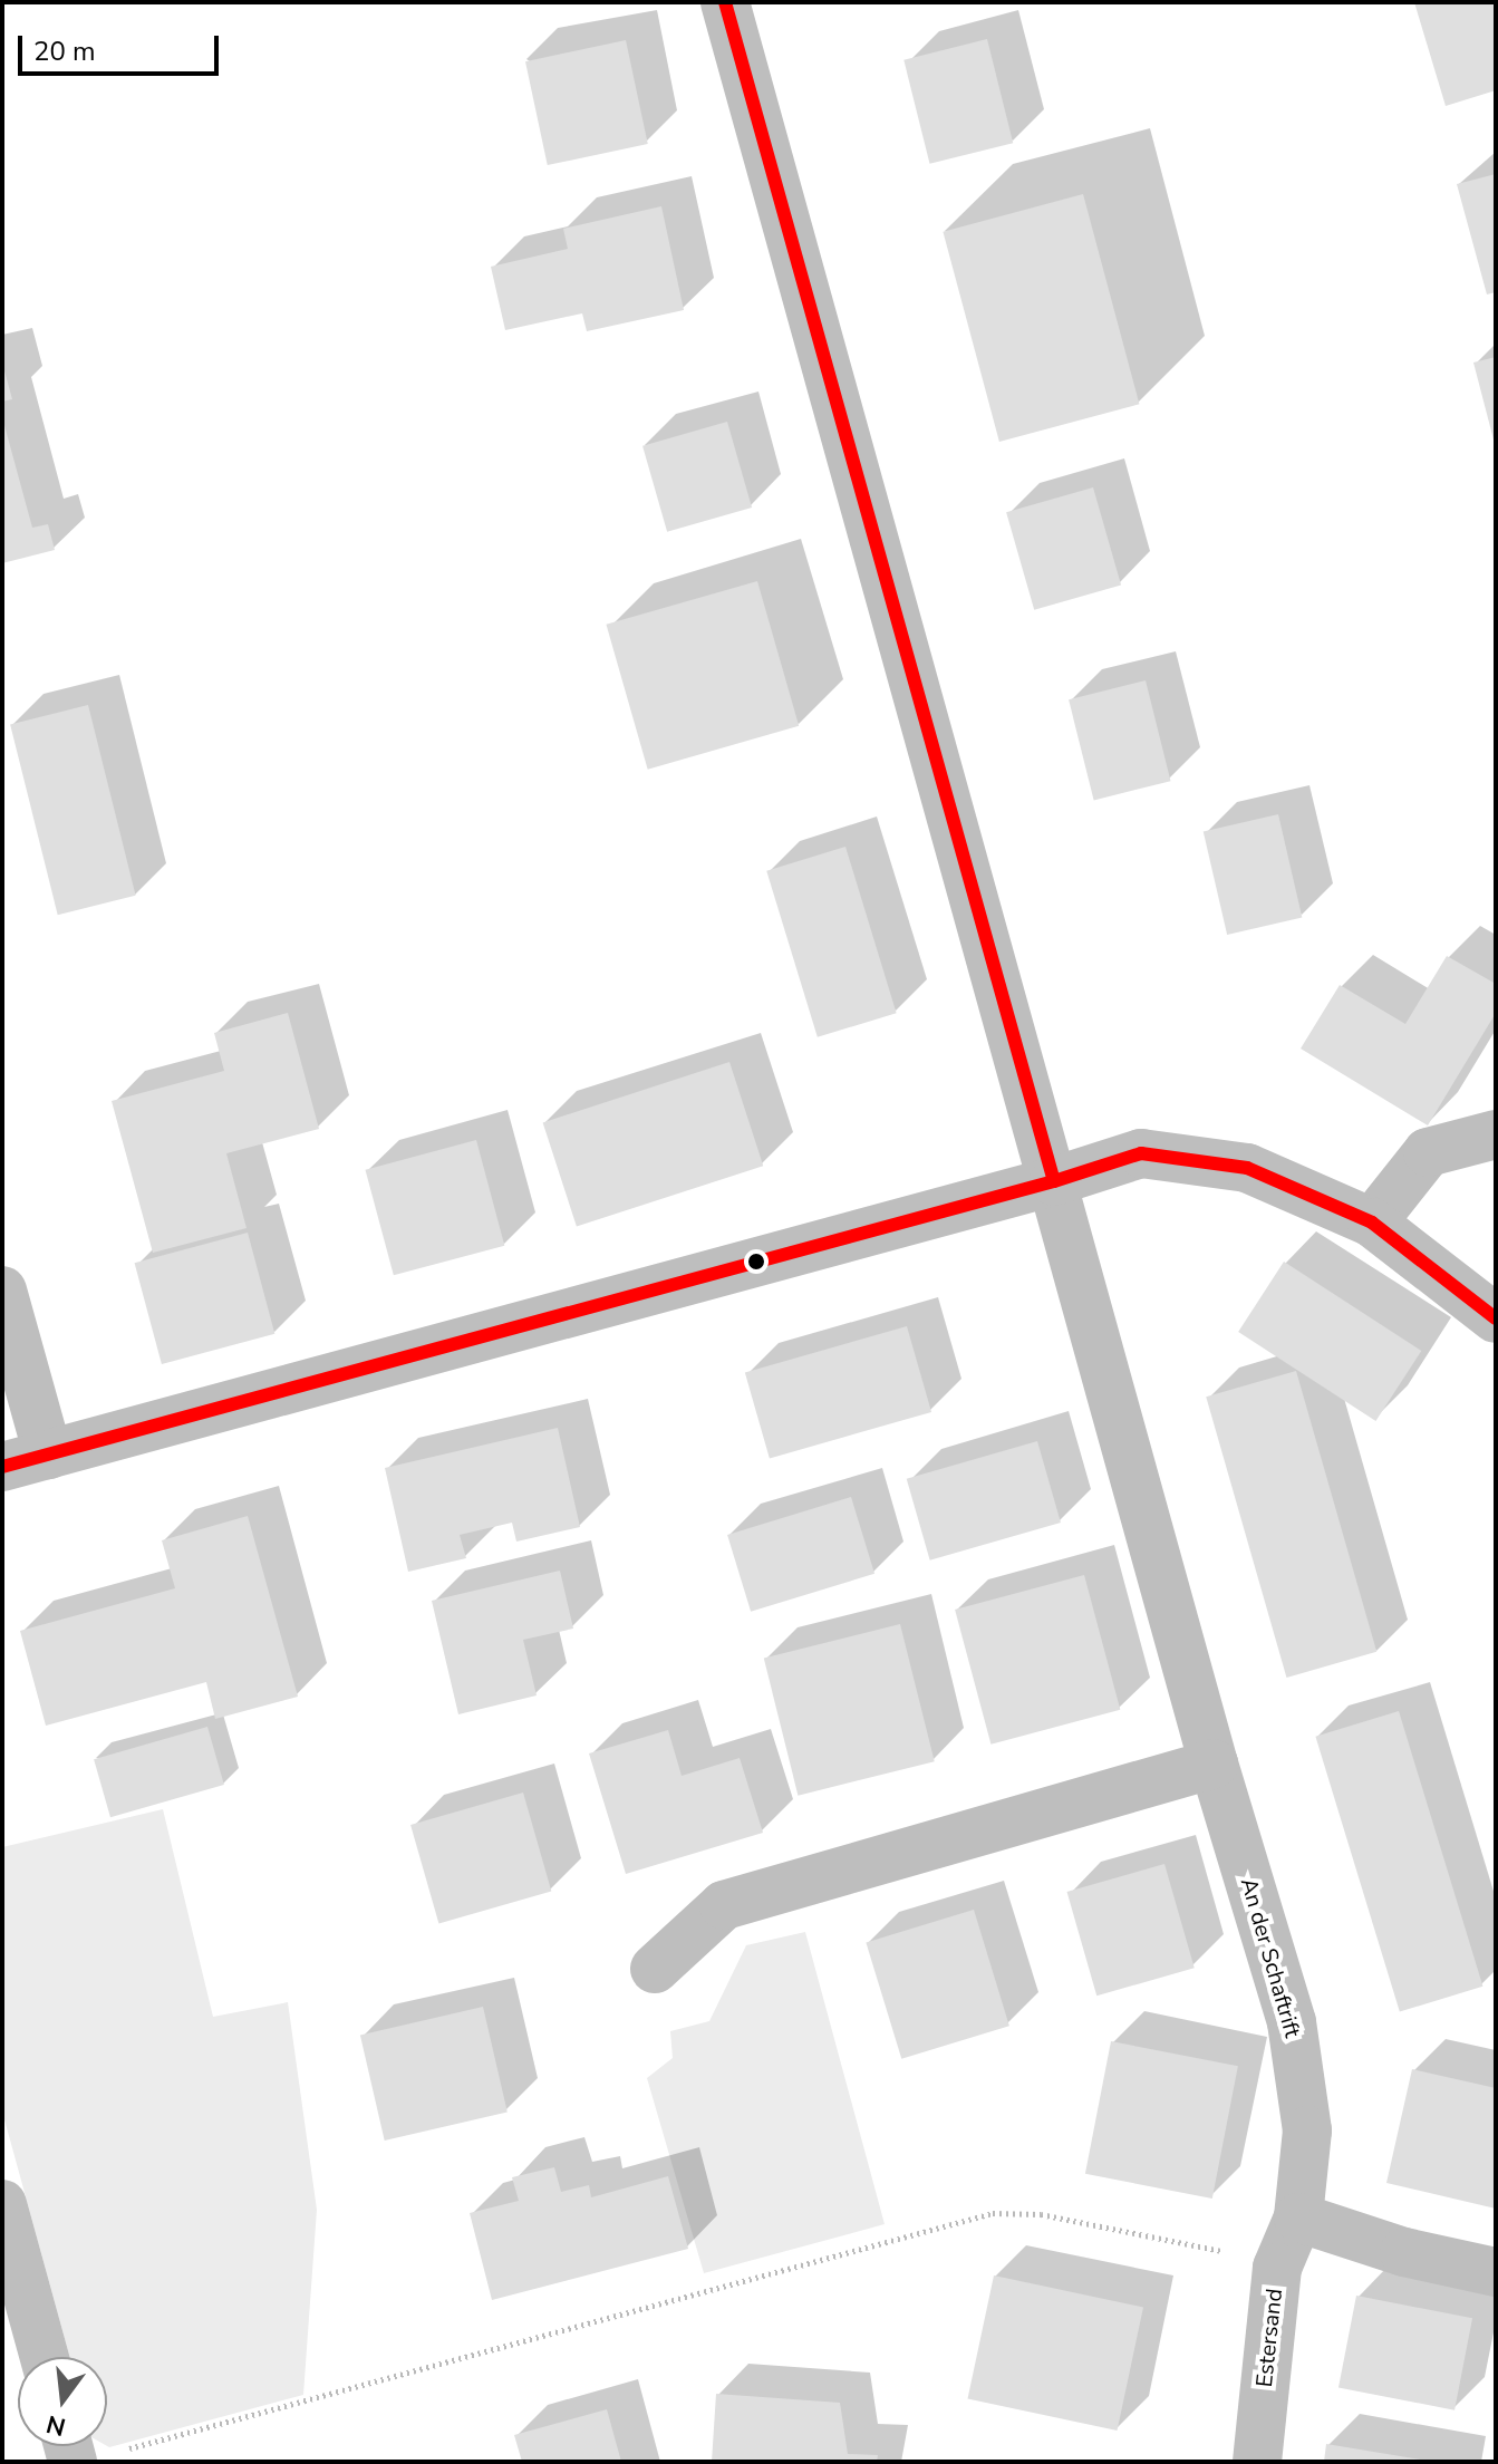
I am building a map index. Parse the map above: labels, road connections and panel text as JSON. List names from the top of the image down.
{
  "streets": {
    "street": ["An der Schaftrift", "Estersand"]
  },
  "crossings": [
    ["An der Schaftrift", "Estersand"]
  ],
  "scale_bar": "20 m",
  "north": "bottom"
}
